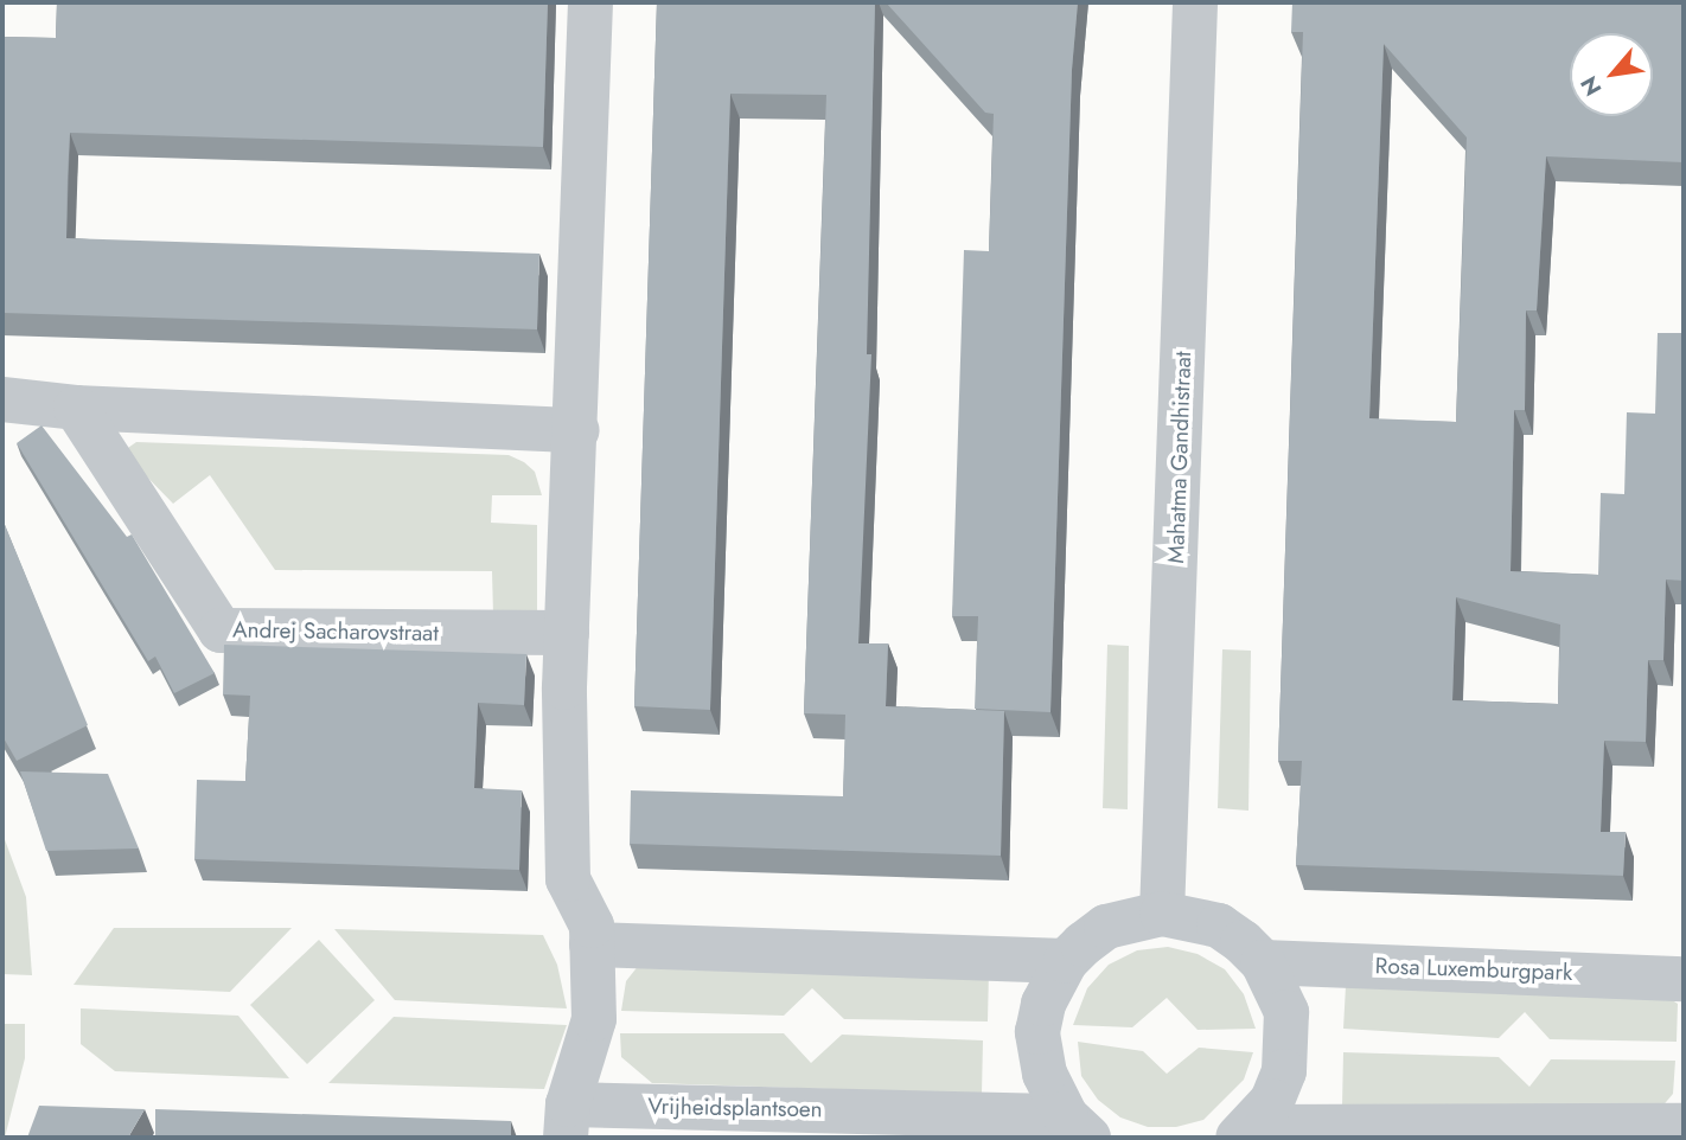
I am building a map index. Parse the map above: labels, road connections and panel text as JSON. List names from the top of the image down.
{
  "streets": {
    "street": [
      "Mahatma Gandhistraat",
      "Andrej Sacharovstraat",
      "Rosa Luxemburgpark",
      "Vrijheidsplantsoen"
    ]
  },
  "north": "bottom left"
}
